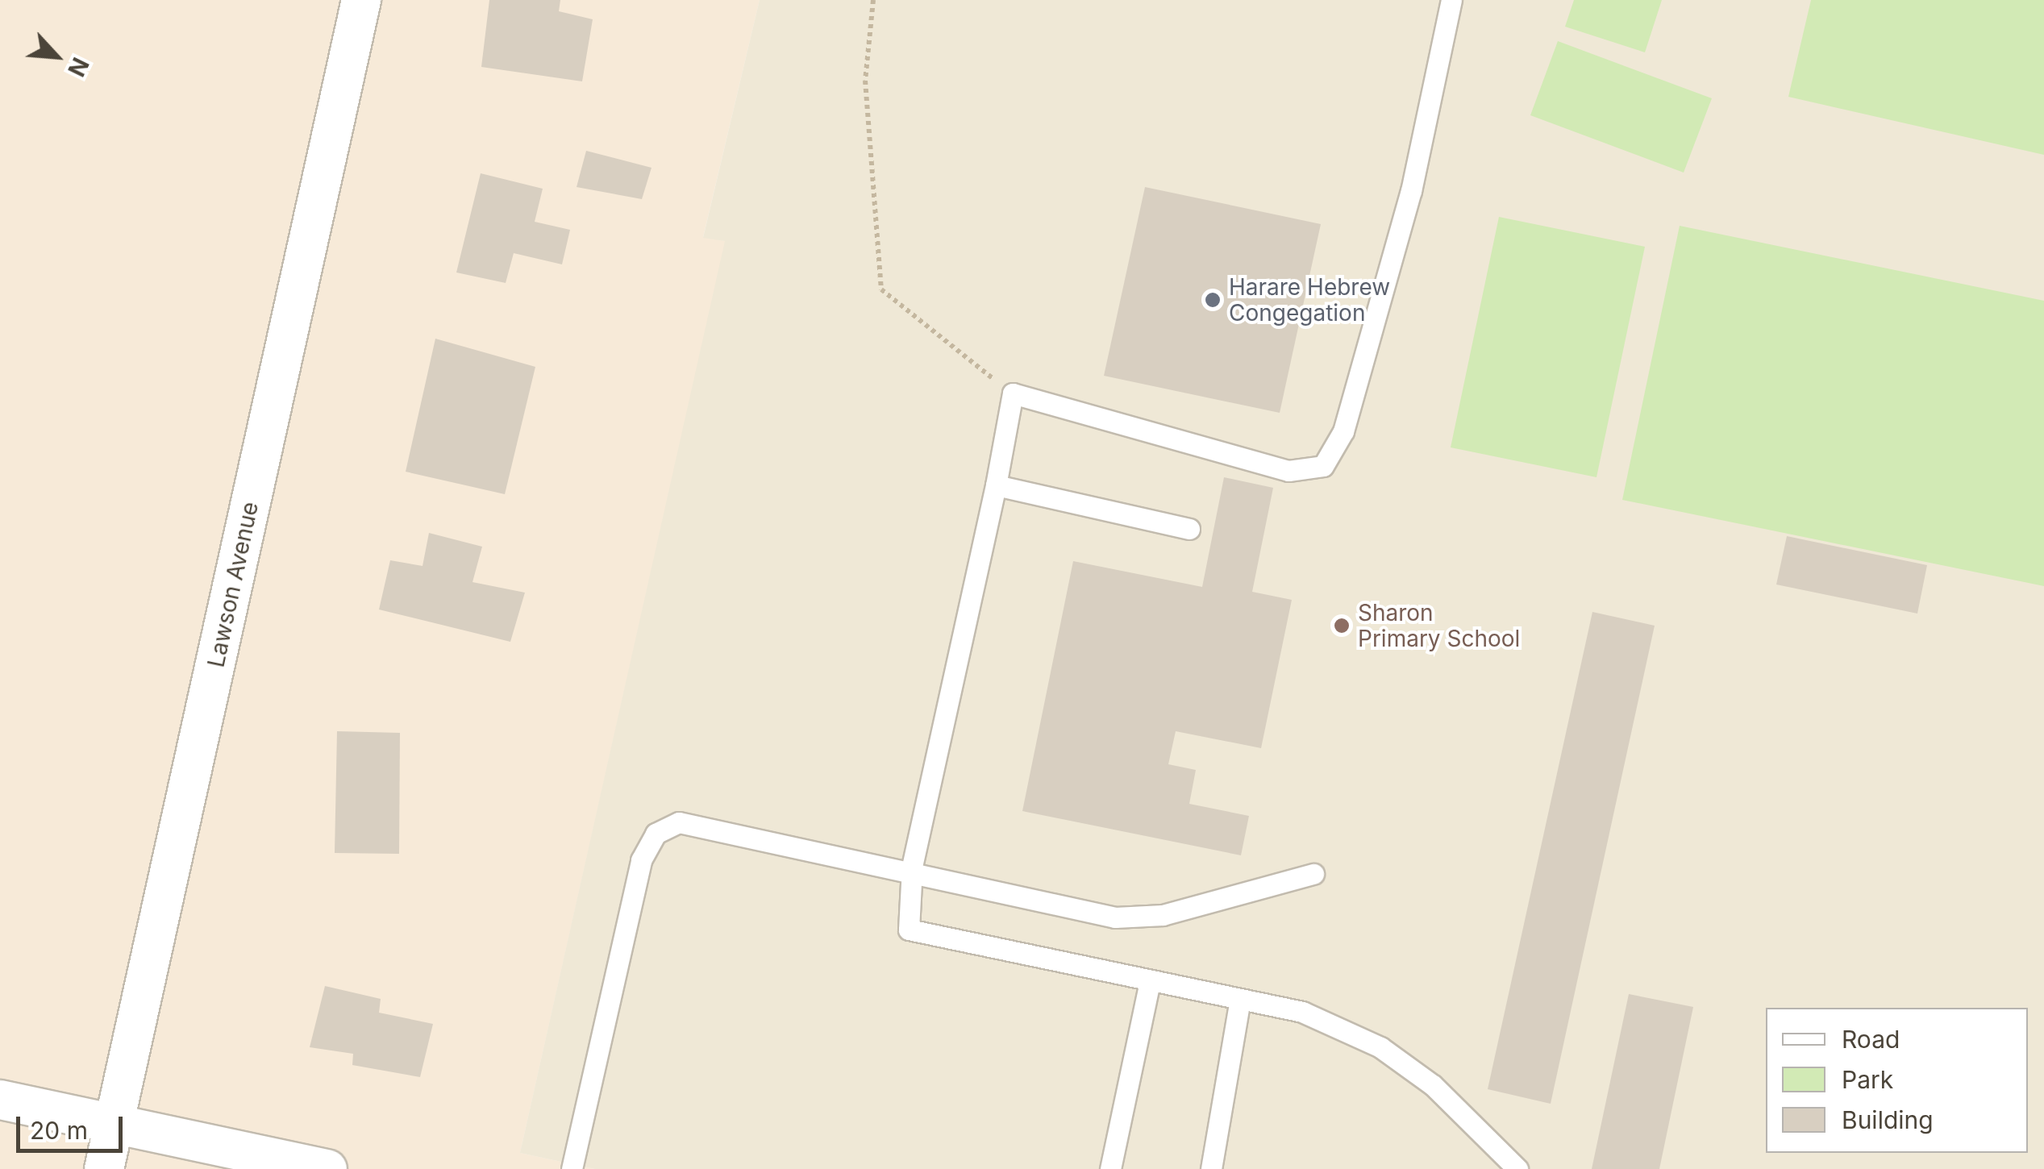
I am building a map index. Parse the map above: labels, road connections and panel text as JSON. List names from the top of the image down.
{
  "streets": {
    "street": ["Lawson Avenue"]
  },
  "places": ["Harare Hebrew Congegation", "Sharon Primary School"],
  "legend": ["Road", "Park", "Building"],
  "scale_bar": "20 m",
  "north": "bottom right"
}
